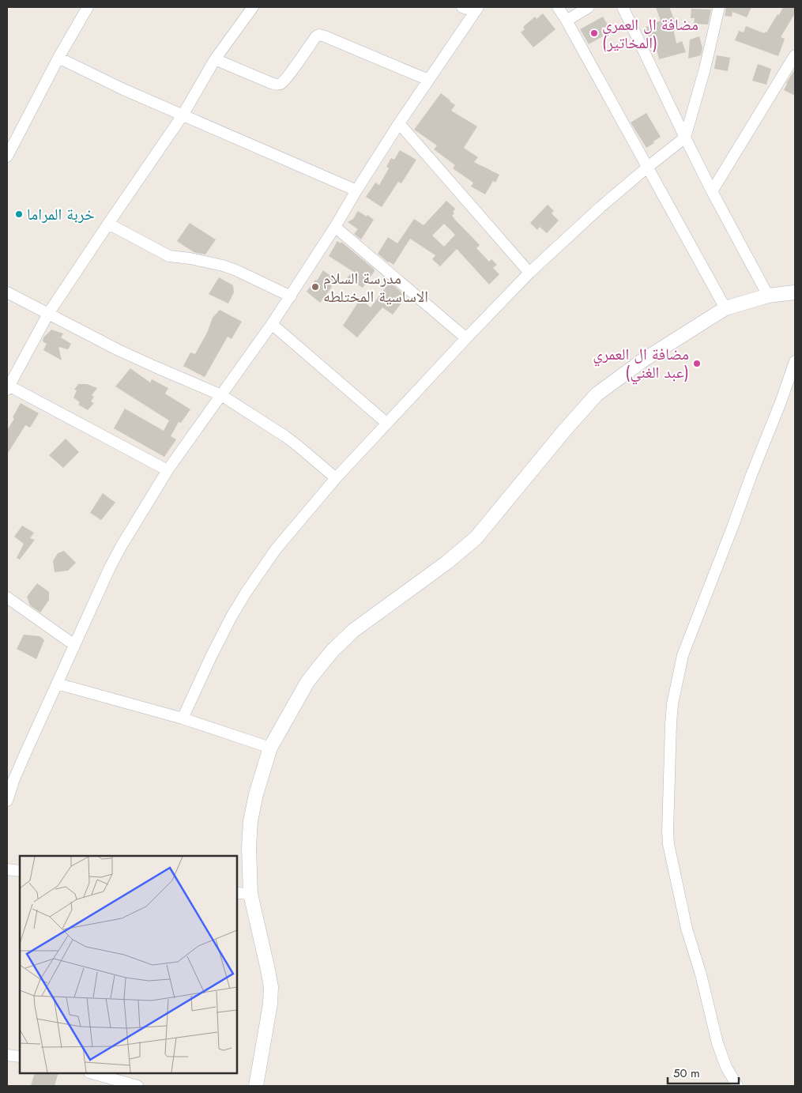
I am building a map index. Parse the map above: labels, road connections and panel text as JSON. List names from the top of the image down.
{
  "places": [
    "مضافة ال العمري (المخاتير)",
    "خربة المراما",
    "مدرسة السلام الاساسية المختلطه",
    "مضافة ال العمري (عبد الغني)"
  ],
  "scale_bar": "50 m"
}
